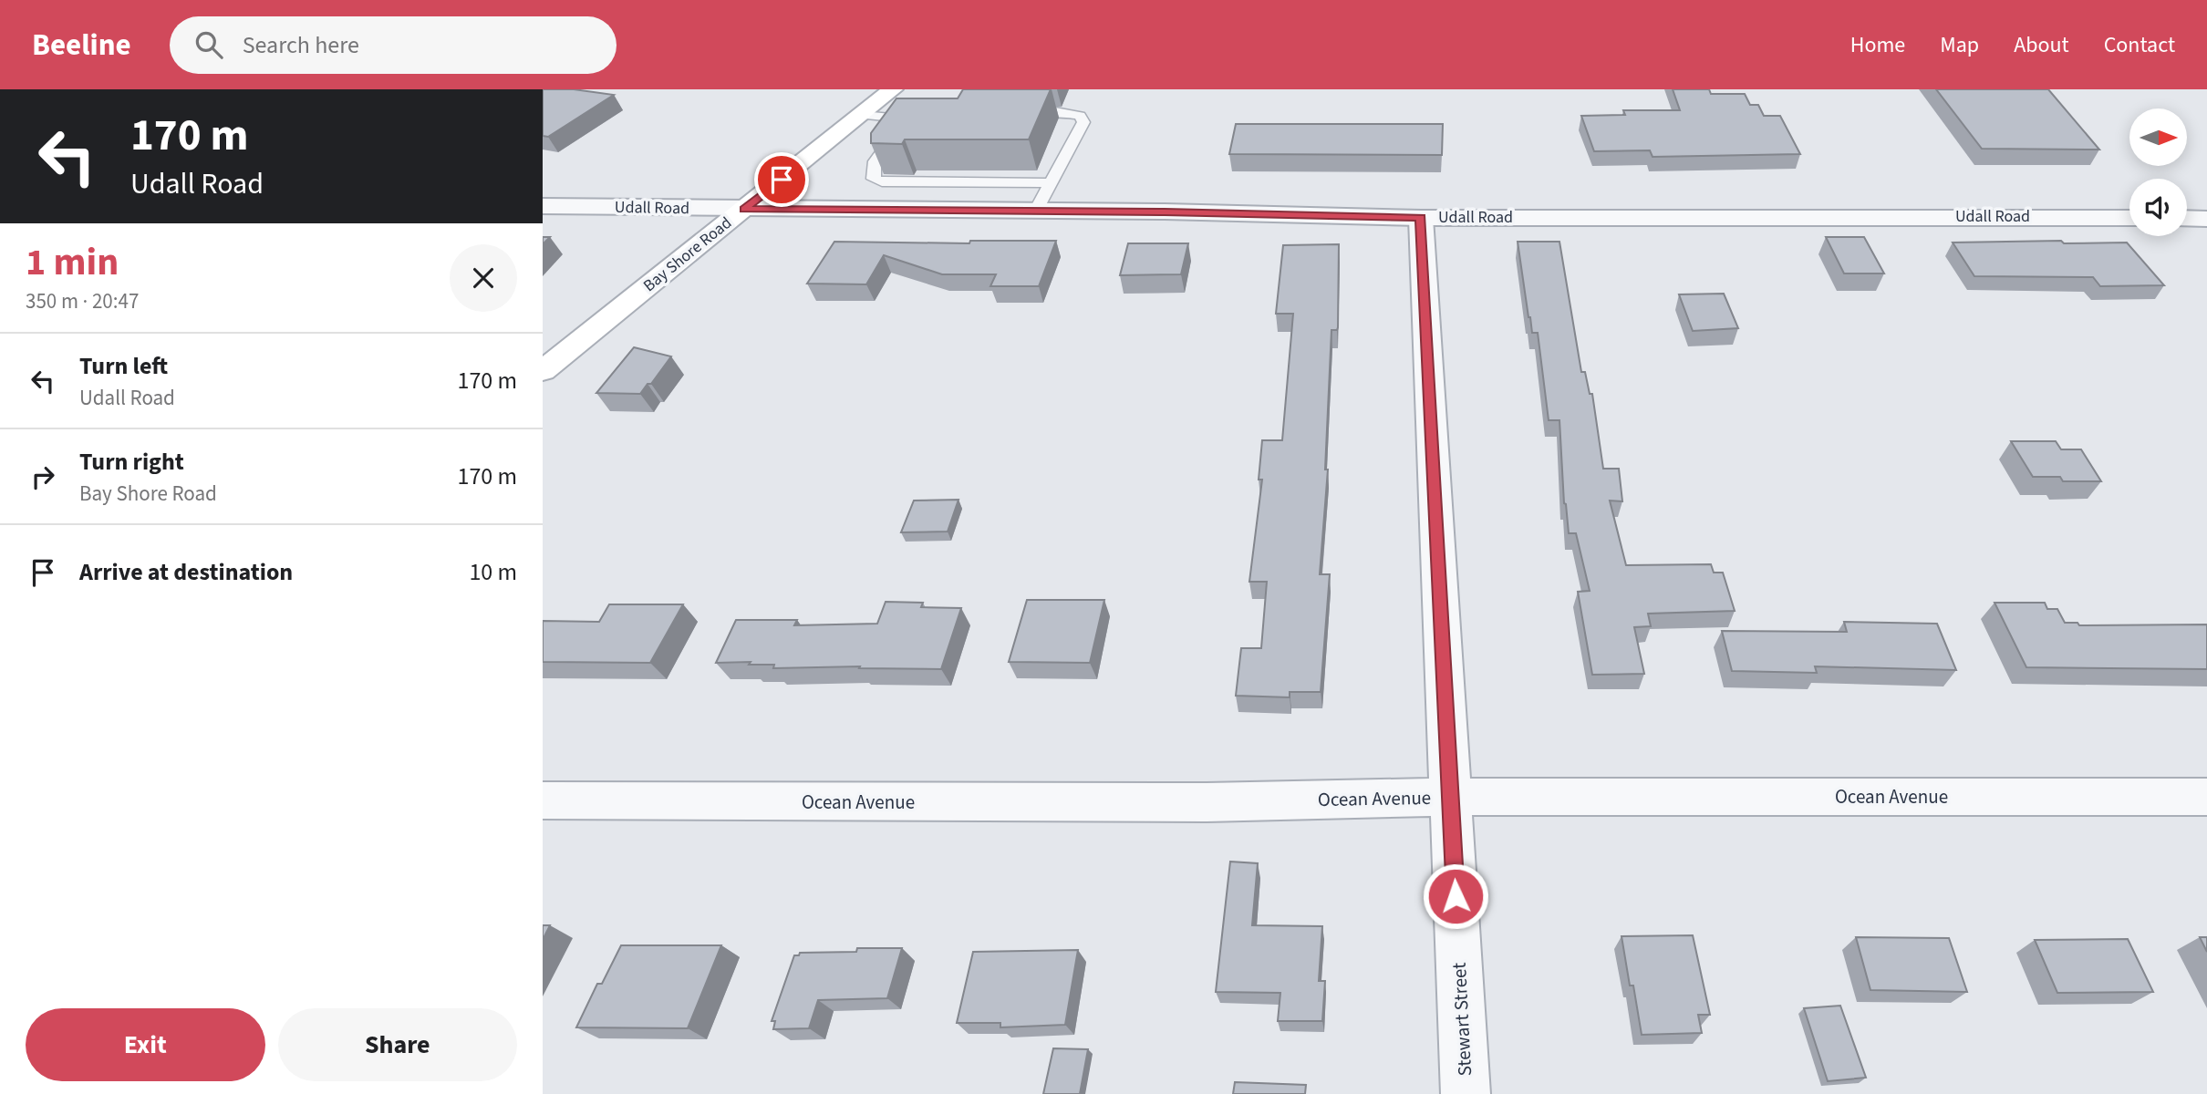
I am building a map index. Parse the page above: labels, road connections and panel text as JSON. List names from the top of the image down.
{
  "streets": {
    "main road": ["Bay Shore Road"],
    "street": ["Udall Road", "Ocean Avenue", "Stewart Street"]
  },
  "crossings": [
    ["Udall Road", "Bay Shore Road"],
    ["Udall Road", "Stewart Street"],
    ["Ocean Avenue", "Stewart Street"]
  ],
  "north": "right",
  "page": {
    "header": "Beeline",
    "search": "Search here",
    "nav": [
      "Home",
      "Map",
      "About",
      "Contact"
    ],
    "turn": ["170 m", "Udall Road"],
    "heading": ["1 min", "350 m · 20:47"],
    "list": [
      {
        "name": "Turn left",
        "note": "Udall Road",
        "value": "170 m"
      },
      {
        "name": "Turn right",
        "note": "Bay Shore Road",
        "value": "170 m"
      },
      {
        "name": "Arrive at destination",
        "value": "10 m"
      }
    ],
    "buttons": ["Exit", "Share"]
  }
}
